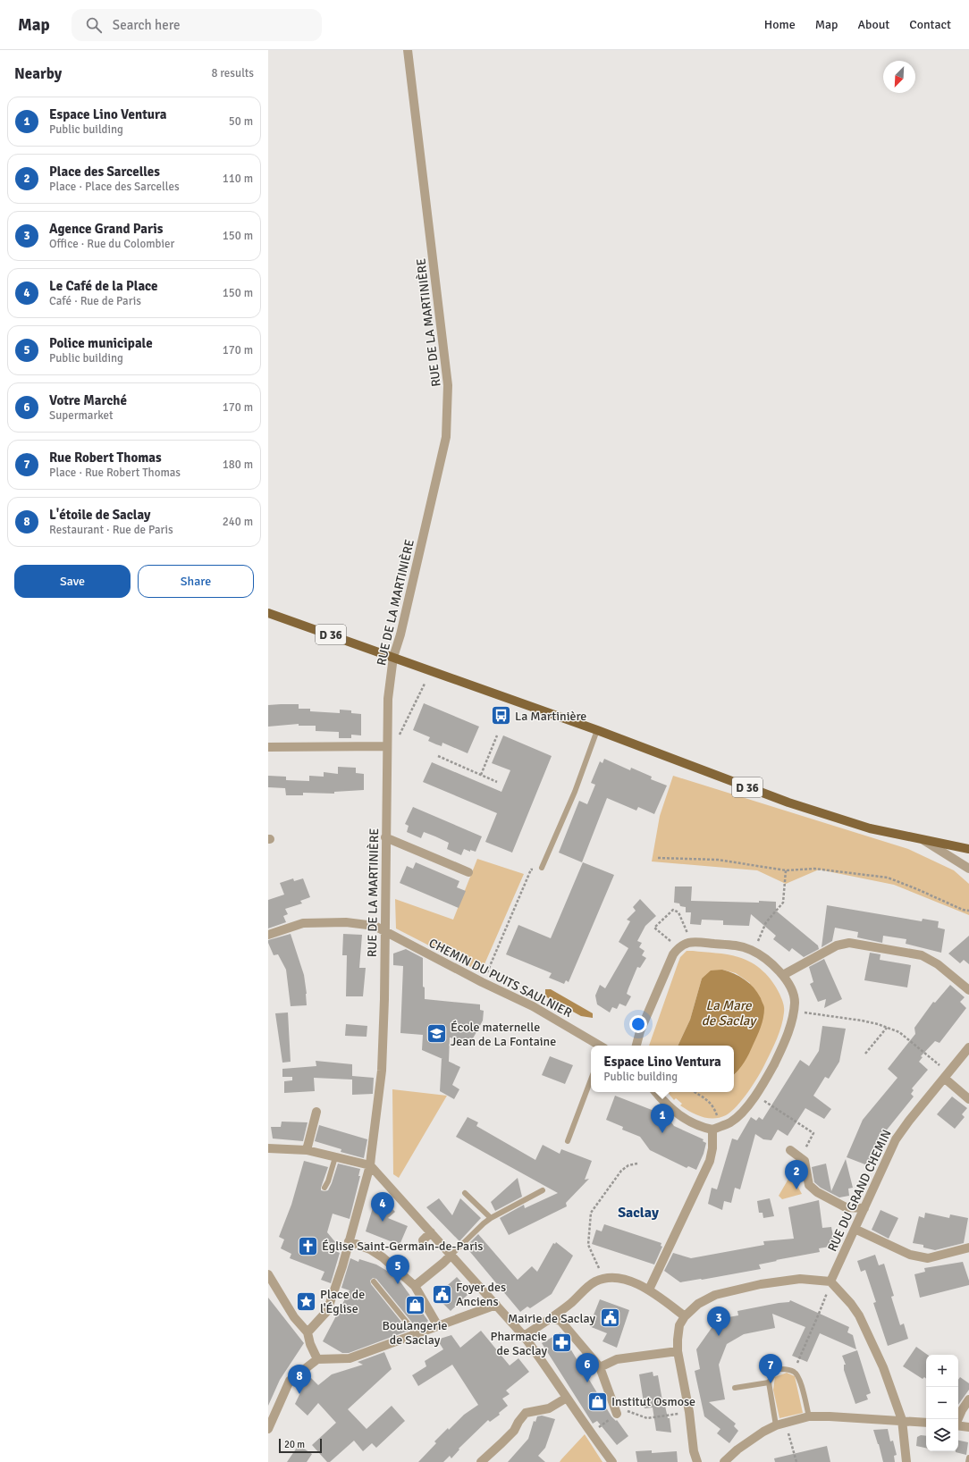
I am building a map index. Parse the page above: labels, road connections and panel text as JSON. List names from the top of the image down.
{
  "streets": {
    "main road": ["D 36"],
    "street": ["RUE DE LA MARTINIÈRE", "CHEMIN DU PUITS SAULNIER", "RUE DU GRAND CHEMIN"]
  },
  "crossings": [
    ["RUE DE LA MARTINIÈRE", "D 36"],
    ["RUE DE LA MARTINIÈRE", "CHEMIN DU PUITS SAULNIER"]
  ],
  "districts": ["Saclay"],
  "water": ["La Mare de Saclay"],
  "places": {
    "bus stop": ["La Martinière"],
    "school or university": ["École maternelle Jean de La Fontaine"],
    "church": ["Église Saint-Germain-de-Paris"],
    "public building": ["Foyer des Anciens", "Mairie de Saclay"],
    "place": ["Place de l'Église"],
    "shop": ["Boulangerie de Saclay", "Institut Osmose"],
    "pharmacy": ["Pharmacie de Saclay"]
  },
  "scale_bar": "20 m",
  "north": "bottom left",
  "page": {
    "header": "Map",
    "search": "Search here",
    "nav": [
      "Home",
      "Map",
      "About",
      "Contact"
    ],
    "heading": ["Nearby", "8 results"],
    "list": [
      {
        "mark": "1",
        "name": "Espace Lino Ventura",
        "note": "Public building",
        "value": "50 m"
      },
      {
        "mark": "2",
        "name": "Place des Sarcelles",
        "note": "Place · Place des Sarcelles",
        "value": "110 m"
      },
      {
        "mark": "3",
        "name": "Agence Grand Paris",
        "note": "Office · Rue du Colombier",
        "value": "150 m"
      },
      {
        "mark": "4",
        "name": "Le Café de la Place",
        "note": "Café · Rue de Paris",
        "value": "150 m"
      },
      {
        "mark": "5",
        "name": "Police municipale",
        "note": "Public building",
        "value": "170 m"
      },
      {
        "mark": "6",
        "name": "Votre Marché",
        "note": "Supermarket",
        "value": "170 m"
      },
      {
        "mark": "7",
        "name": "Rue Robert Thomas",
        "note": "Place · Rue Robert Thomas",
        "value": "180 m"
      },
      {
        "mark": "8",
        "name": "L'étoile de Saclay",
        "note": "Restaurant · Rue de Paris",
        "value": "240 m"
      }
    ],
    "buttons": ["Save", "Share"],
    "popup": ["Espace Lino Ventura", "Public building"],
    "pins": [
      "1",
      "2",
      "4",
      "5",
      "3",
      "6",
      "7",
      "8"
    ],
    "map_buttons": ["+", "−"],
    "scale": "20 m"
  }
}
